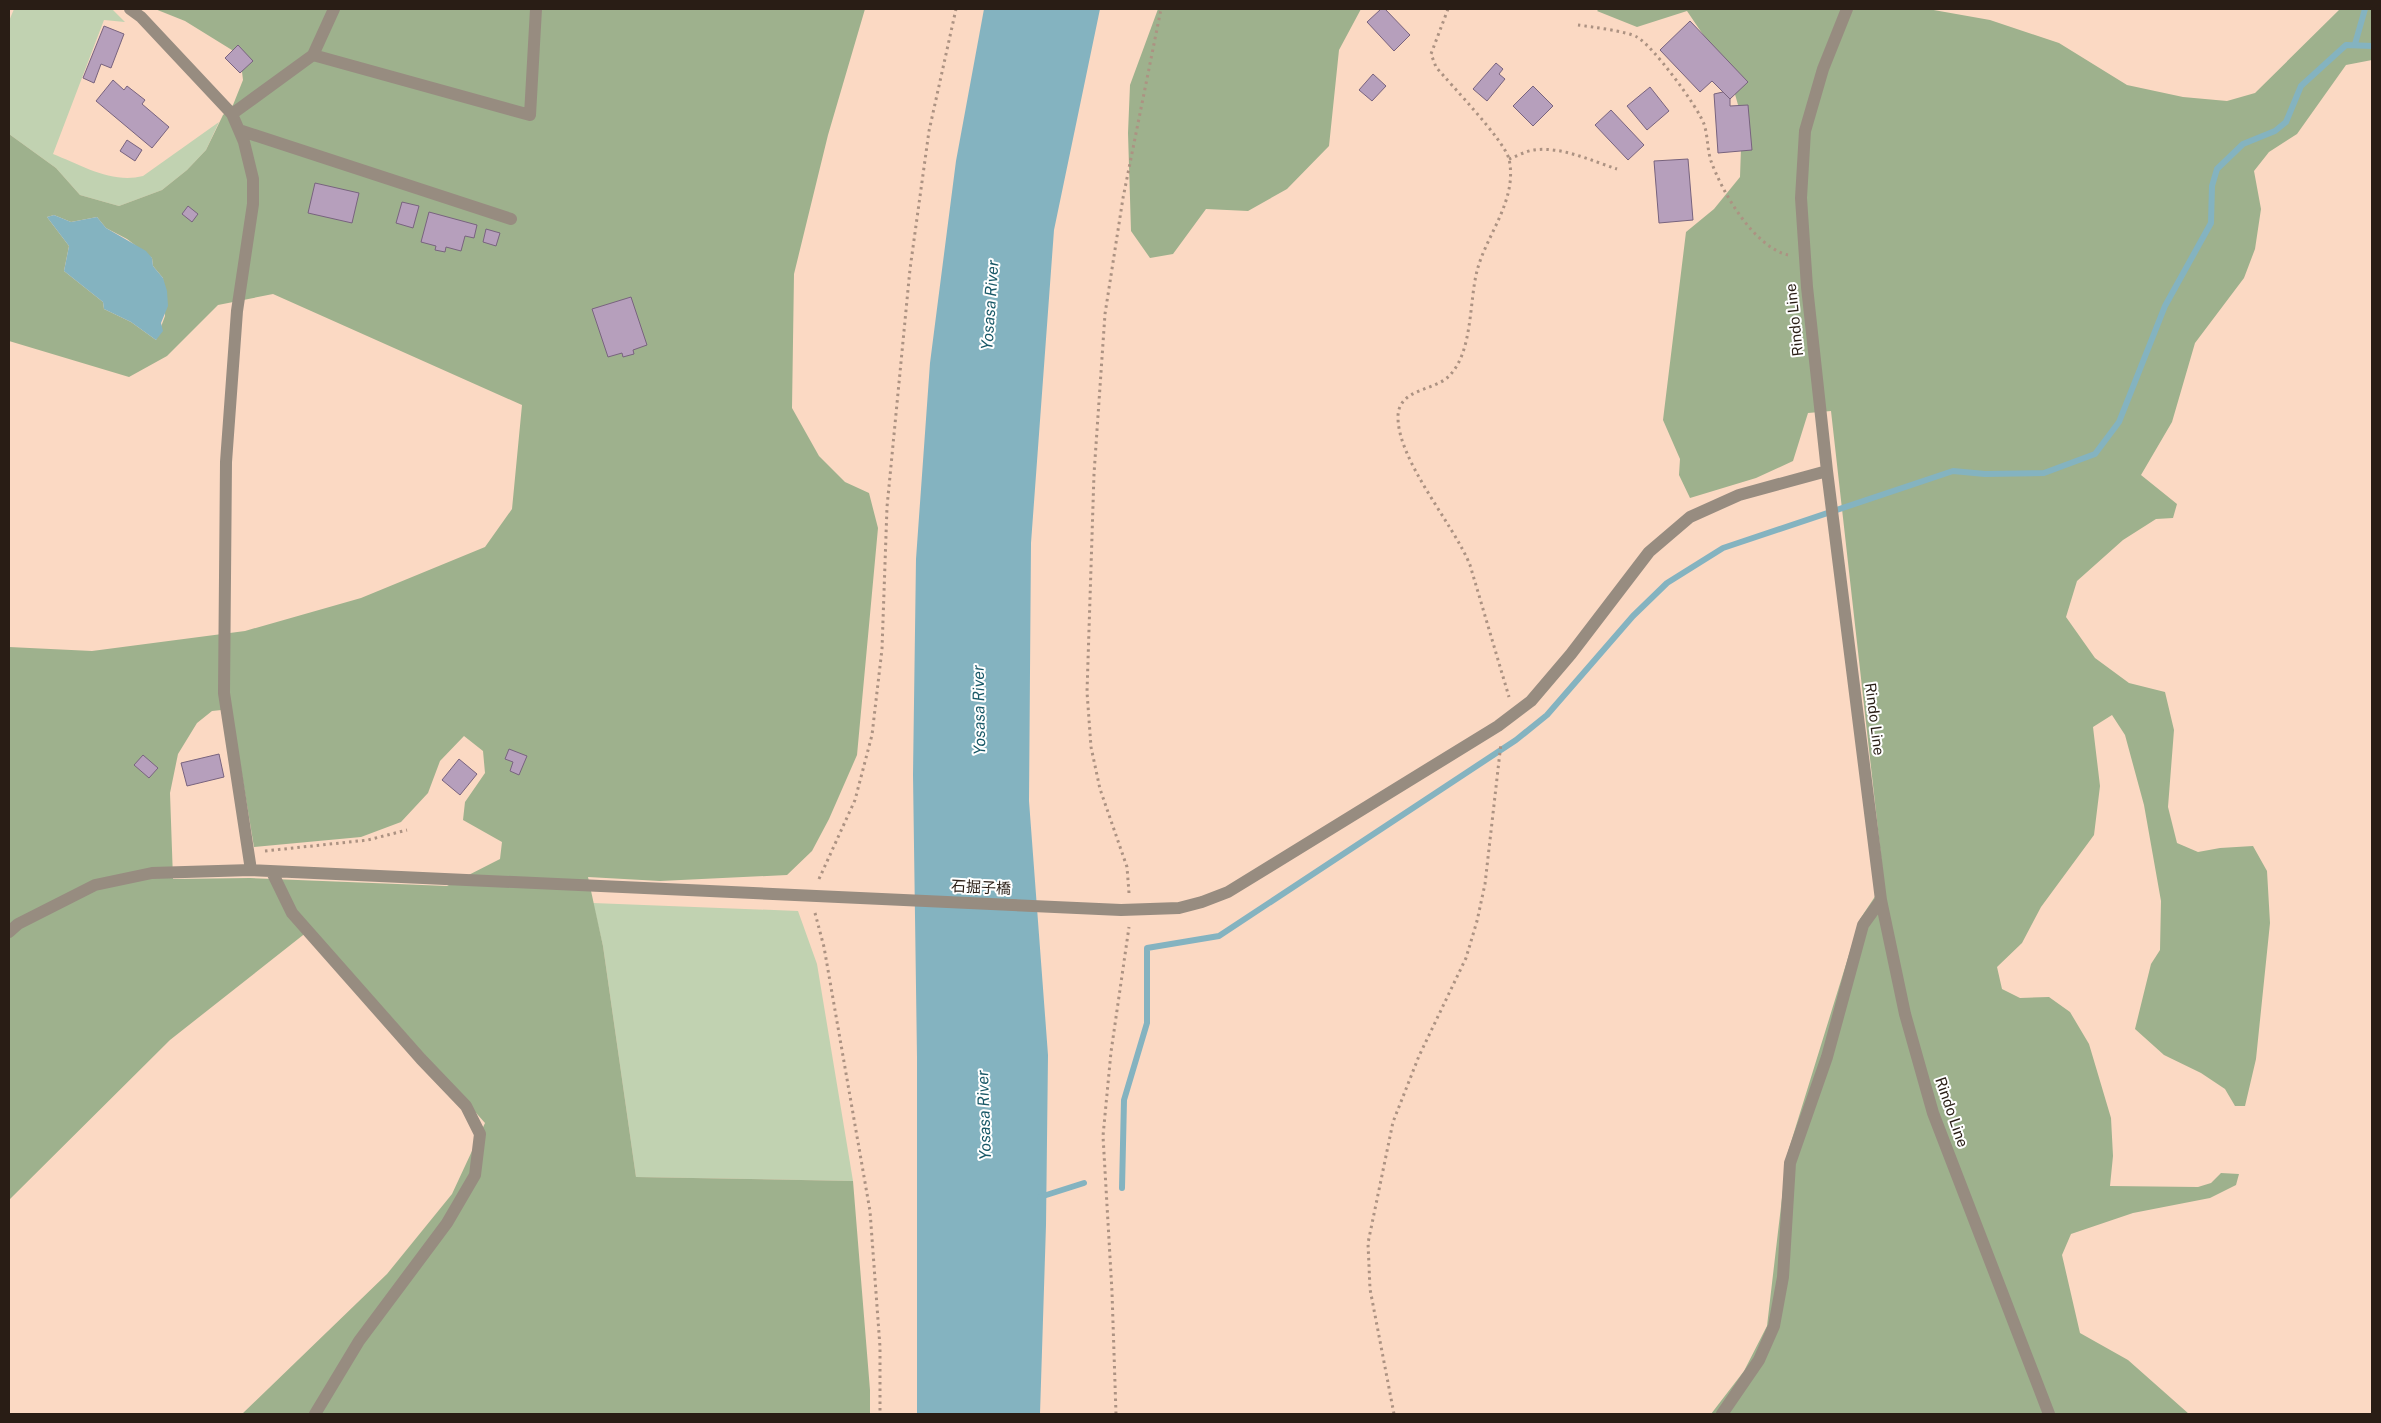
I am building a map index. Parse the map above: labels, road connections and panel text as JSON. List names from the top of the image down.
{
  "streets": {
    "street": ["Rindo Line", "石掘子橋"]
  },
  "crossings": [
    ["Rindo Line", "石掘子橋"]
  ],
  "water": ["Yosasa River"]
}
